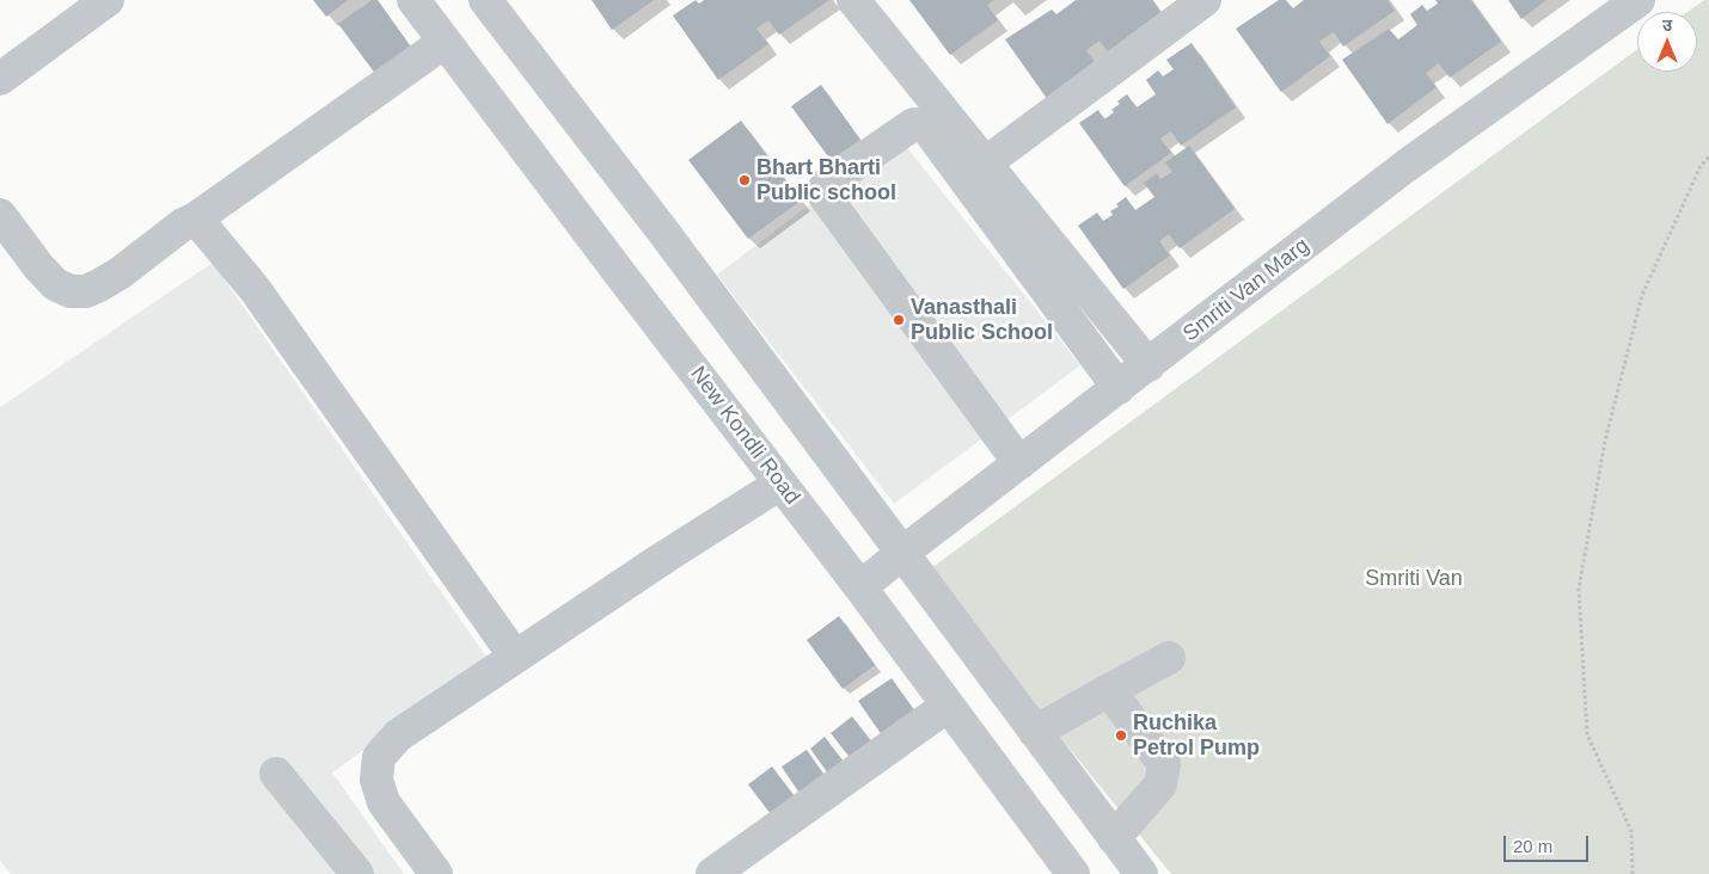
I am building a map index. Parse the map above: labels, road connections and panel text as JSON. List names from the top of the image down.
{
  "streets": {
    "street": ["Smriti Van Marg", "New Kondli Road"]
  },
  "crossings": [
    ["Smriti Van Marg", "New Kondli Road"]
  ],
  "parks": ["Smriti Van"],
  "places": ["Bhart Bharti Public school", "Vanasthali Public School", "Ruchika Petrol Pump"],
  "scale_bar": "20 m",
  "north": "top"
}
